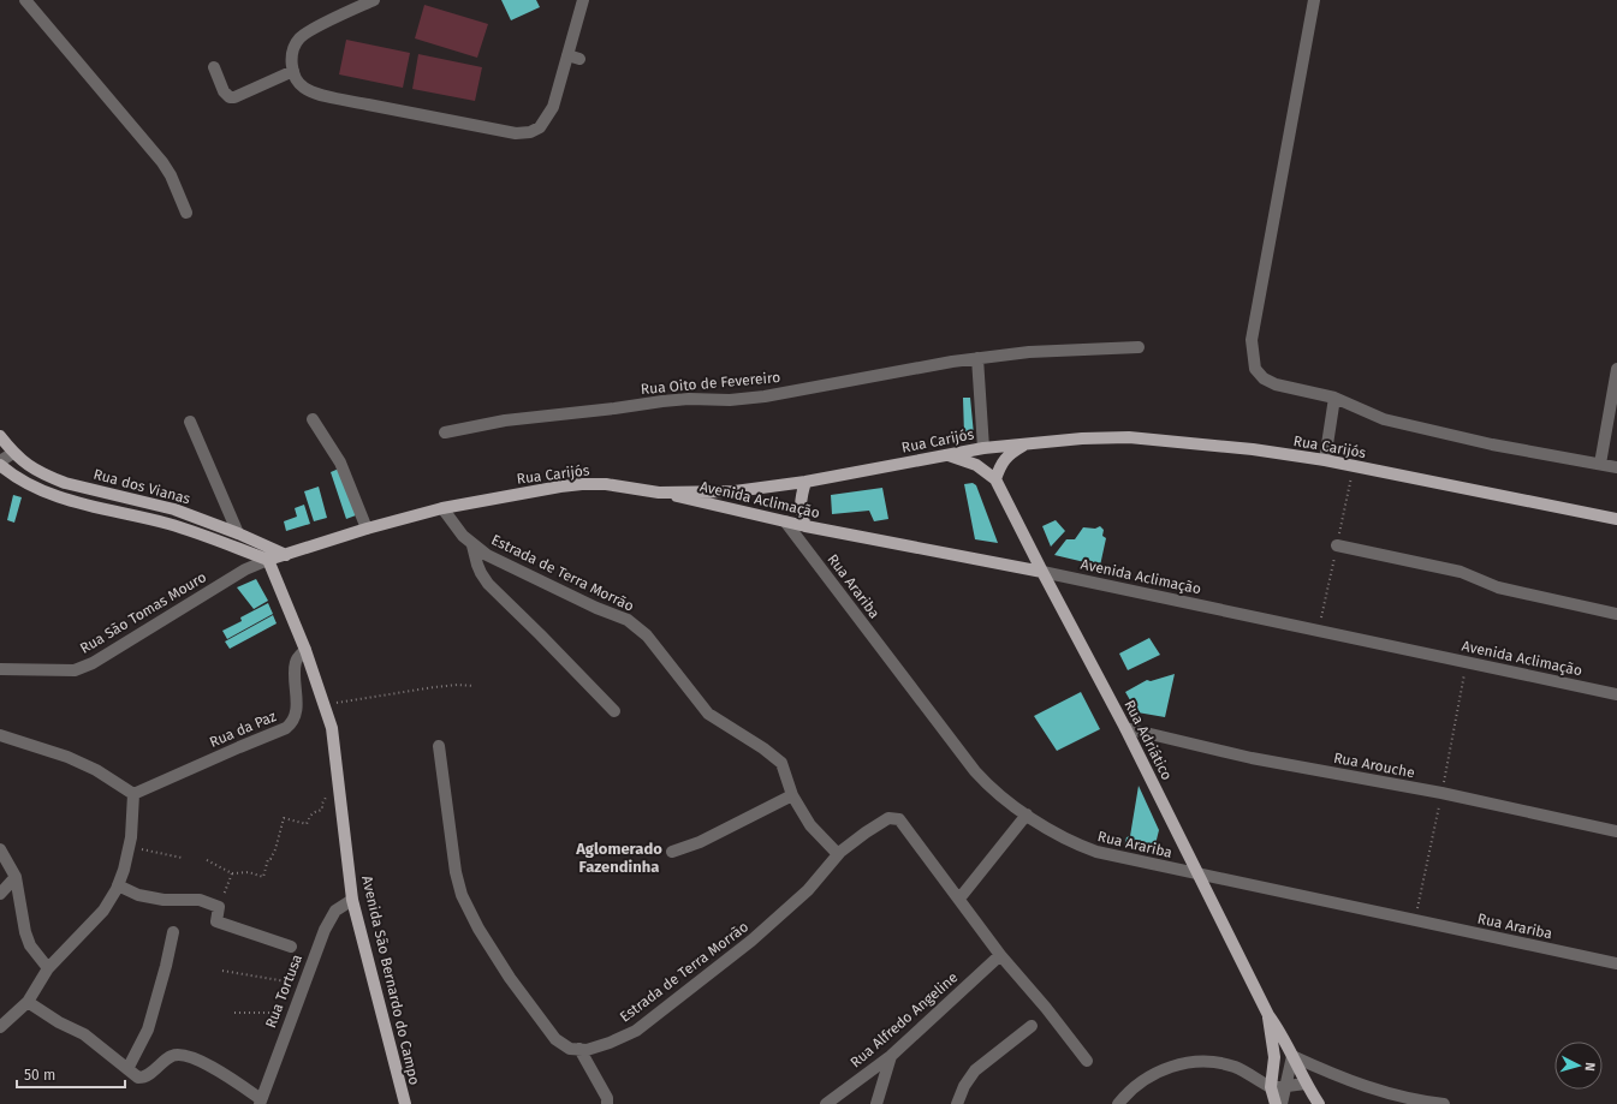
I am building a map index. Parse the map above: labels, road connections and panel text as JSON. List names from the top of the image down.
{
  "streets": {
    "main road": [
      "Rua Carijós",
      "Rua dos Vianas",
      "Avenida Aclimação",
      "Rua Adriático",
      "Avenida São Bernardo do Campo"
    ],
    "street": [
      "Rua Oito de Fevereiro",
      "Estrada de Terra Morrão",
      "Rua Arariba",
      "Rua São Tomas Mouro",
      "Rua da Paz",
      "Rua Arouche",
      "Rua Tortusa",
      "Rua Alfredo Angeline"
    ]
  },
  "crossings": [
    ["Rua Carijós", "Rua dos Vianas"],
    ["Rua Carijós", "Avenida Aclimação"],
    ["Rua Carijós", "Estrada de Terra Morrão"],
    ["Rua Carijós", "Rua São Tomas Mouro"],
    ["Rua Carijós", "Rua Adriático"],
    ["Rua Carijós", "Avenida São Bernardo do Campo"],
    ["Rua dos Vianas", "Rua São Tomas Mouro"],
    ["Rua dos Vianas", "Avenida São Bernardo do Campo"],
    ["Avenida Aclimação", "Rua Arariba"],
    ["Avenida Aclimação", "Rua Adriático"],
    ["Rua Arariba", "Rua Adriático"],
    ["Rua São Tomas Mouro", "Avenida São Bernardo do Campo"],
    ["Rua da Paz", "Avenida São Bernardo do Campo"],
    ["Rua Adriático", "Rua Arouche"],
    ["Avenida São Bernardo do Campo", "Rua Tortusa"]
  ],
  "districts": ["Aglomerado Fazendinha"],
  "scale_bar": "50 m",
  "north": "right"
}
